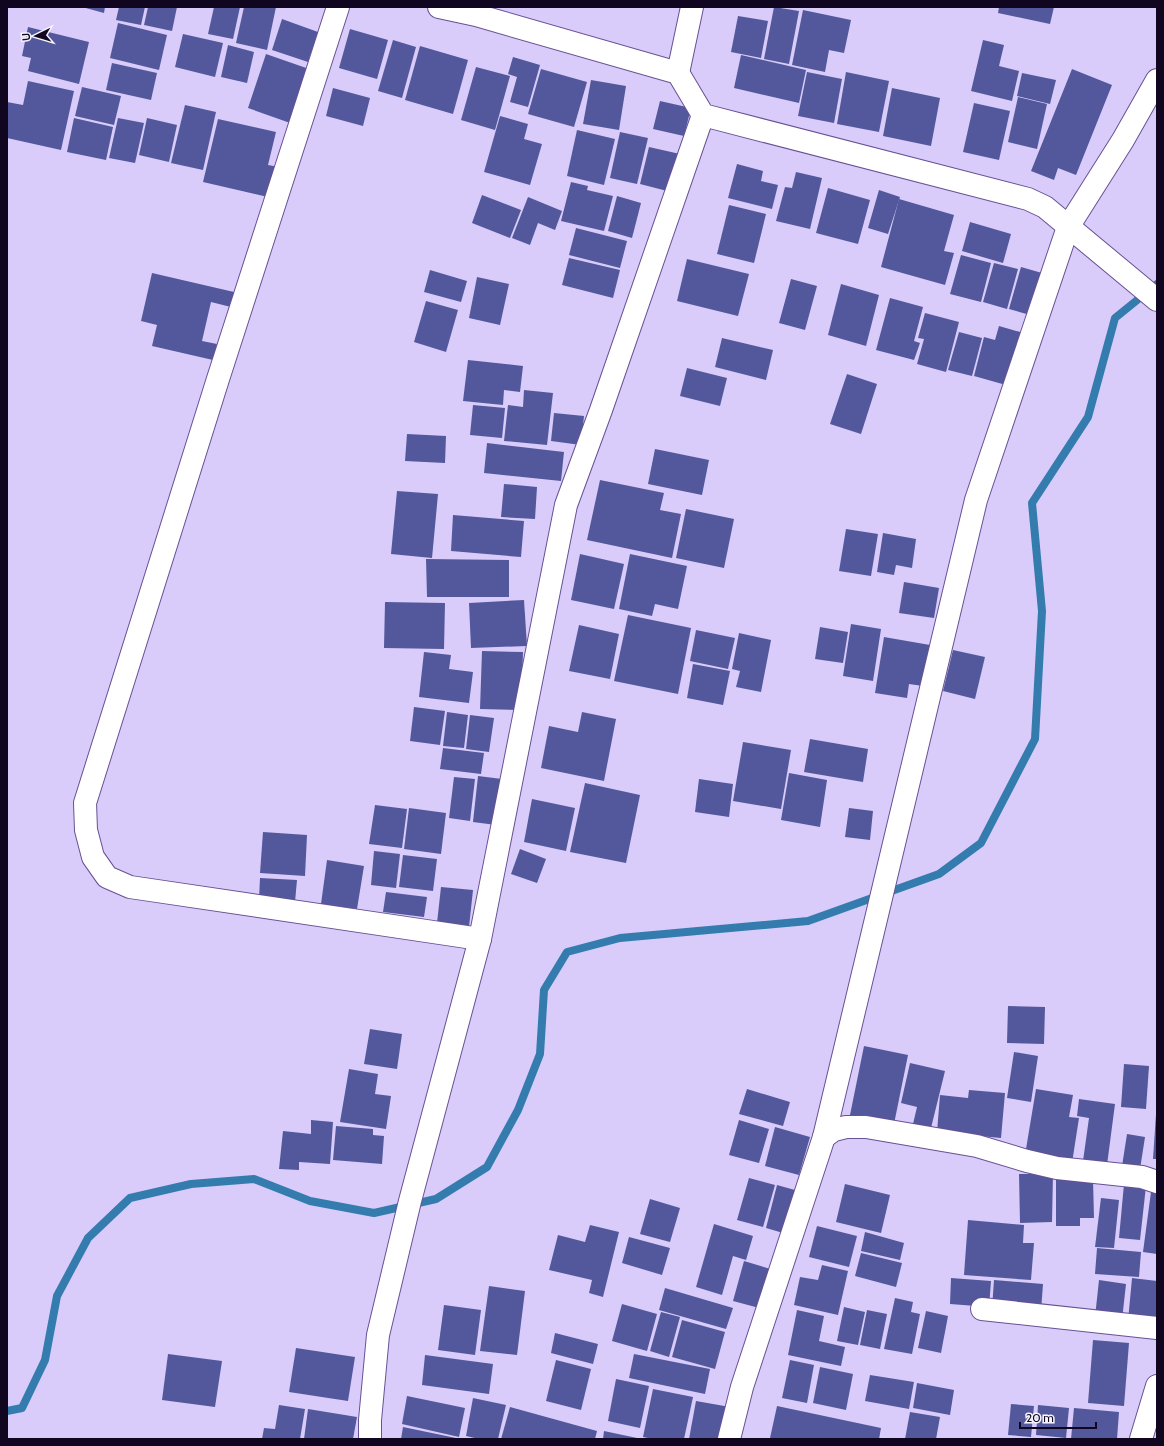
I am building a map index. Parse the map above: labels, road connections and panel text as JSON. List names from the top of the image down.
{
  "scale_bar": "20 m",
  "north": "left"
}
